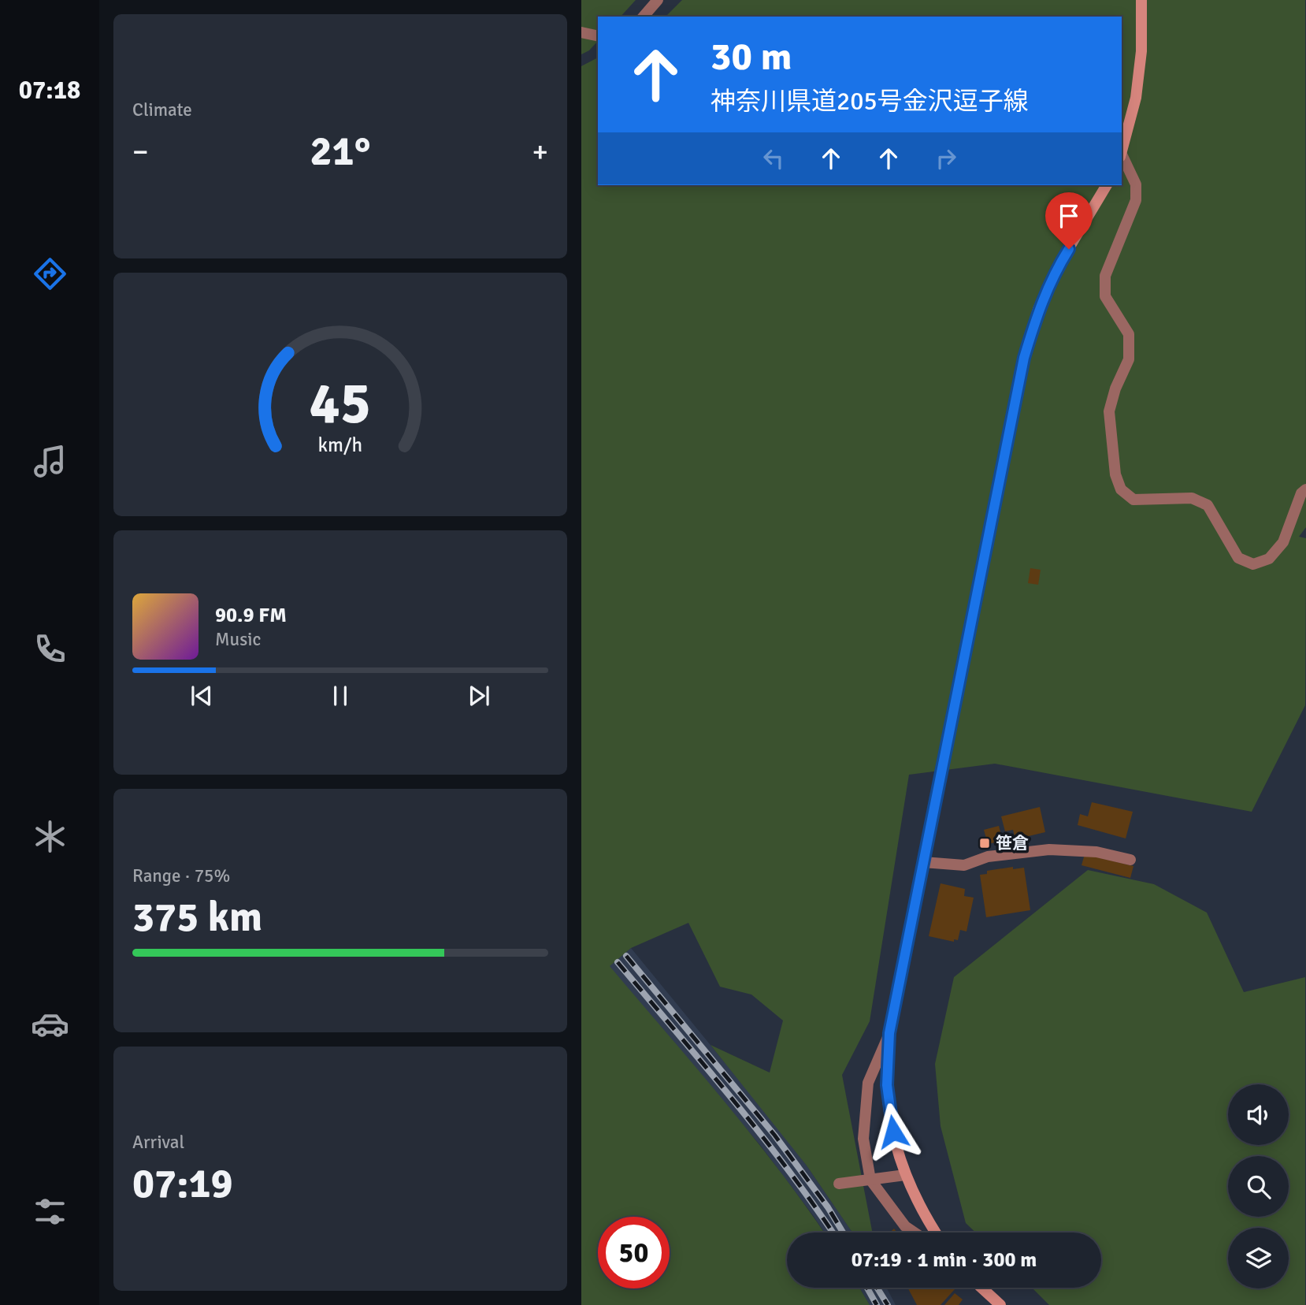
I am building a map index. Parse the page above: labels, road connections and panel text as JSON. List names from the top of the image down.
{
  "places": {
    "transit": ["笹倉"]
  },
  "page": {
    "tabs": "07:18",
    "tile": [
      "Climate",
      ["Range · 75%", "375 km"],
      ["Arrival", "07:19"]
    ],
    "turn": ["30 m", "神奈川県道205号金沢逗子線"],
    "heat": ["−", "21°", "+"],
    "song": ["90.9 FM", "Music"],
    "limit": "50",
    "trip": "07:19 · 1 min · 300 m",
    "gauge": ["45", "km/h"]
  }
}
